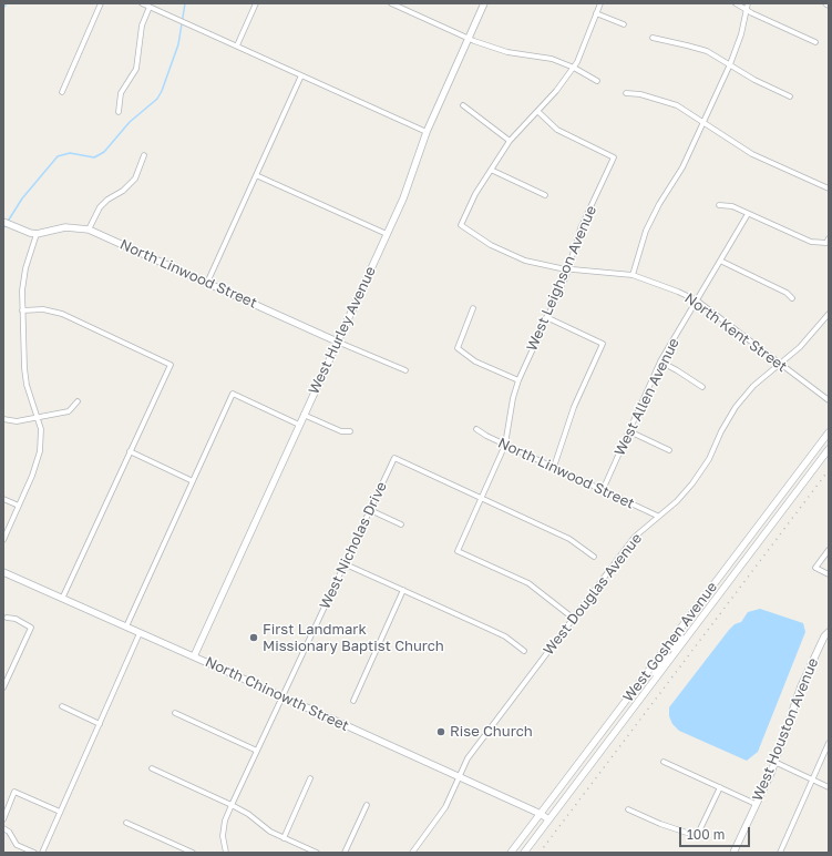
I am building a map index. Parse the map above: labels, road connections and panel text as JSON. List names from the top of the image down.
{
  "streets": {
    "street": [
      "North Linwood Street",
      "West Leighson Avenue",
      "West Hurley Avenue",
      "North Kent Street",
      "West Allen Avenue",
      "West Nicholas Drive",
      "West Douglas Avenue",
      "West Goshen Avenue",
      "North Chinowth Street",
      "West Houston Avenue"
    ]
  },
  "crossings": [
    ["North Linwood Street", "West Leighson Avenue"],
    ["North Linwood Street", "West Hurley Avenue"],
    ["North Linwood Street", "West Allen Avenue"],
    ["North Linwood Street", "West Douglas Avenue"],
    ["West Leighson Avenue", "North Kent Street"],
    ["West Leighson Avenue", "West Nicholas Drive"],
    ["West Leighson Avenue", "West Douglas Avenue"],
    ["West Hurley Avenue", "North Chinowth Street"],
    ["North Kent Street", "West Allen Avenue"],
    ["North Kent Street", "West Douglas Avenue"],
    ["West Nicholas Drive", "North Chinowth Street"],
    ["West Douglas Avenue", "North Chinowth Street"],
    ["West Goshen Avenue", "North Chinowth Street"]
  ],
  "places": ["First Landmark Missionary Baptist Church", "Rise Church"],
  "scale_bar": "100 m"
}
